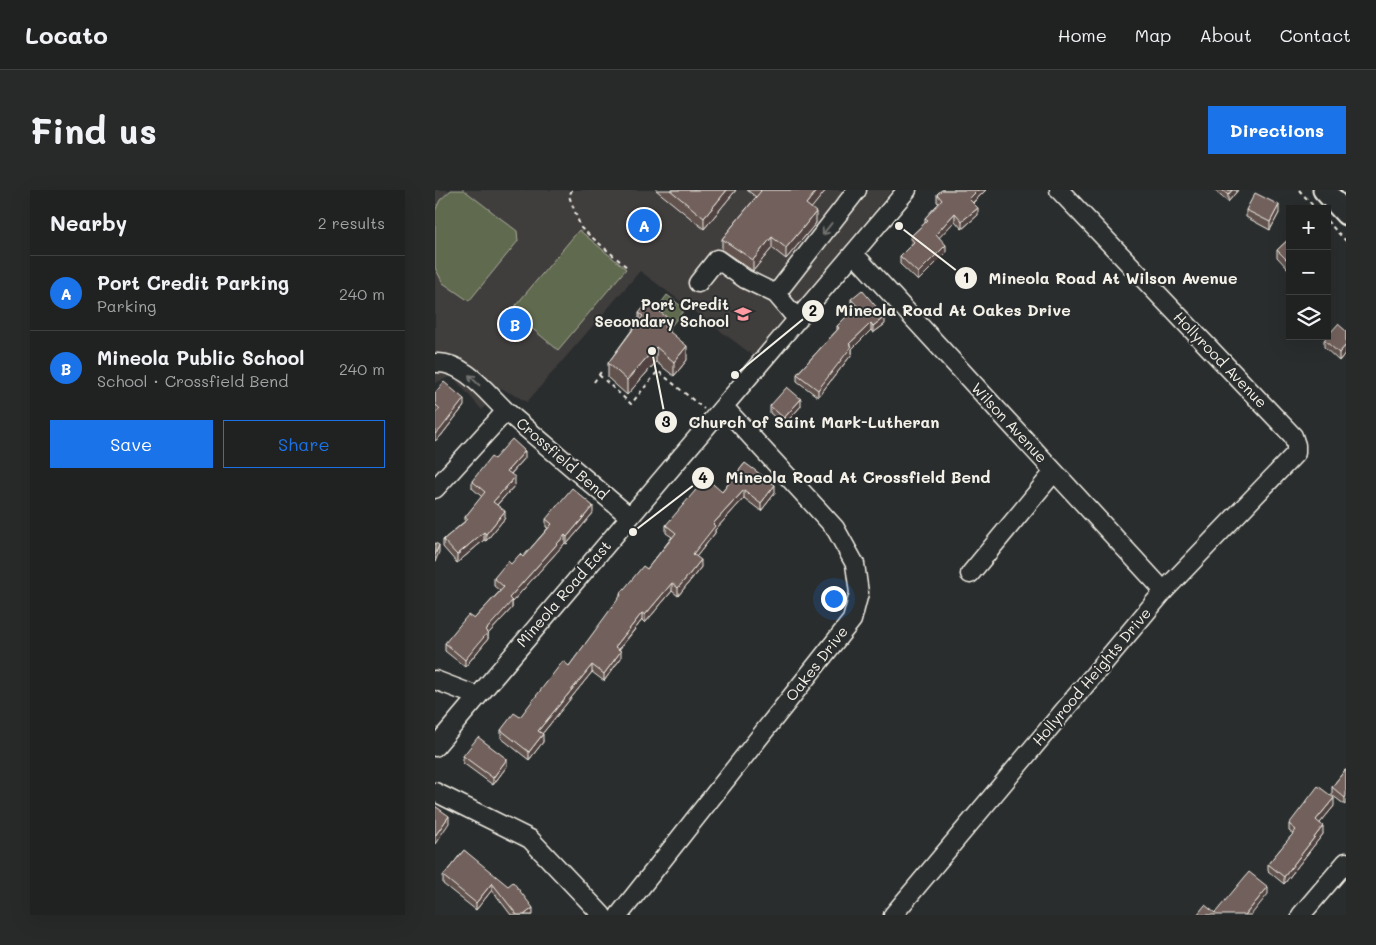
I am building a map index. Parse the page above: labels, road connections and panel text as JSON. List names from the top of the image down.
{
  "streets": {
    "street": [
      "Hollyrood Avenue",
      "Wilson Avenue",
      "Crossfield Bend",
      "Mineola Road East",
      "Oakes Drive",
      "Hollyrood Heights Drive"
    ]
  },
  "crossings": [
    ["Hollyrood Avenue", "Hollyrood Heights Drive"],
    ["Wilson Avenue", "Mineola Road East"],
    ["Wilson Avenue", "Hollyrood Heights Drive"],
    ["Crossfield Bend", "Mineola Road East"],
    ["Mineola Road East", "Oakes Drive"]
  ],
  "places": {
    "other": [
      "Mineola Road At Wilson Avenue",
      "Church of Saint Mark-Lutheran",
      "Mineola Road At Oakes Drive",
      "Mineola Road At Crossfield Bend"
    ],
    "school or university": ["Port Credit Secondary School"]
  },
  "page": {
    "header": "Locato",
    "nav": [
      "Home",
      "Map",
      "About",
      "Contact"
    ],
    "buttons": [
      "Directions",
      ["Save", "Share"]
    ],
    "title": "Find us",
    "heading": ["Nearby", "2 results"],
    "map_buttons": ["+", "−"],
    "pins": ["A", "B"],
    "list": [
      {
        "mark": "A",
        "name": "Port Credit Parking",
        "note": "Parking",
        "value": "240 m"
      },
      {
        "mark": "B",
        "name": "Mineola Public School",
        "note": "School · Crossfield Bend",
        "value": "240 m"
      }
    ]
  }
}
